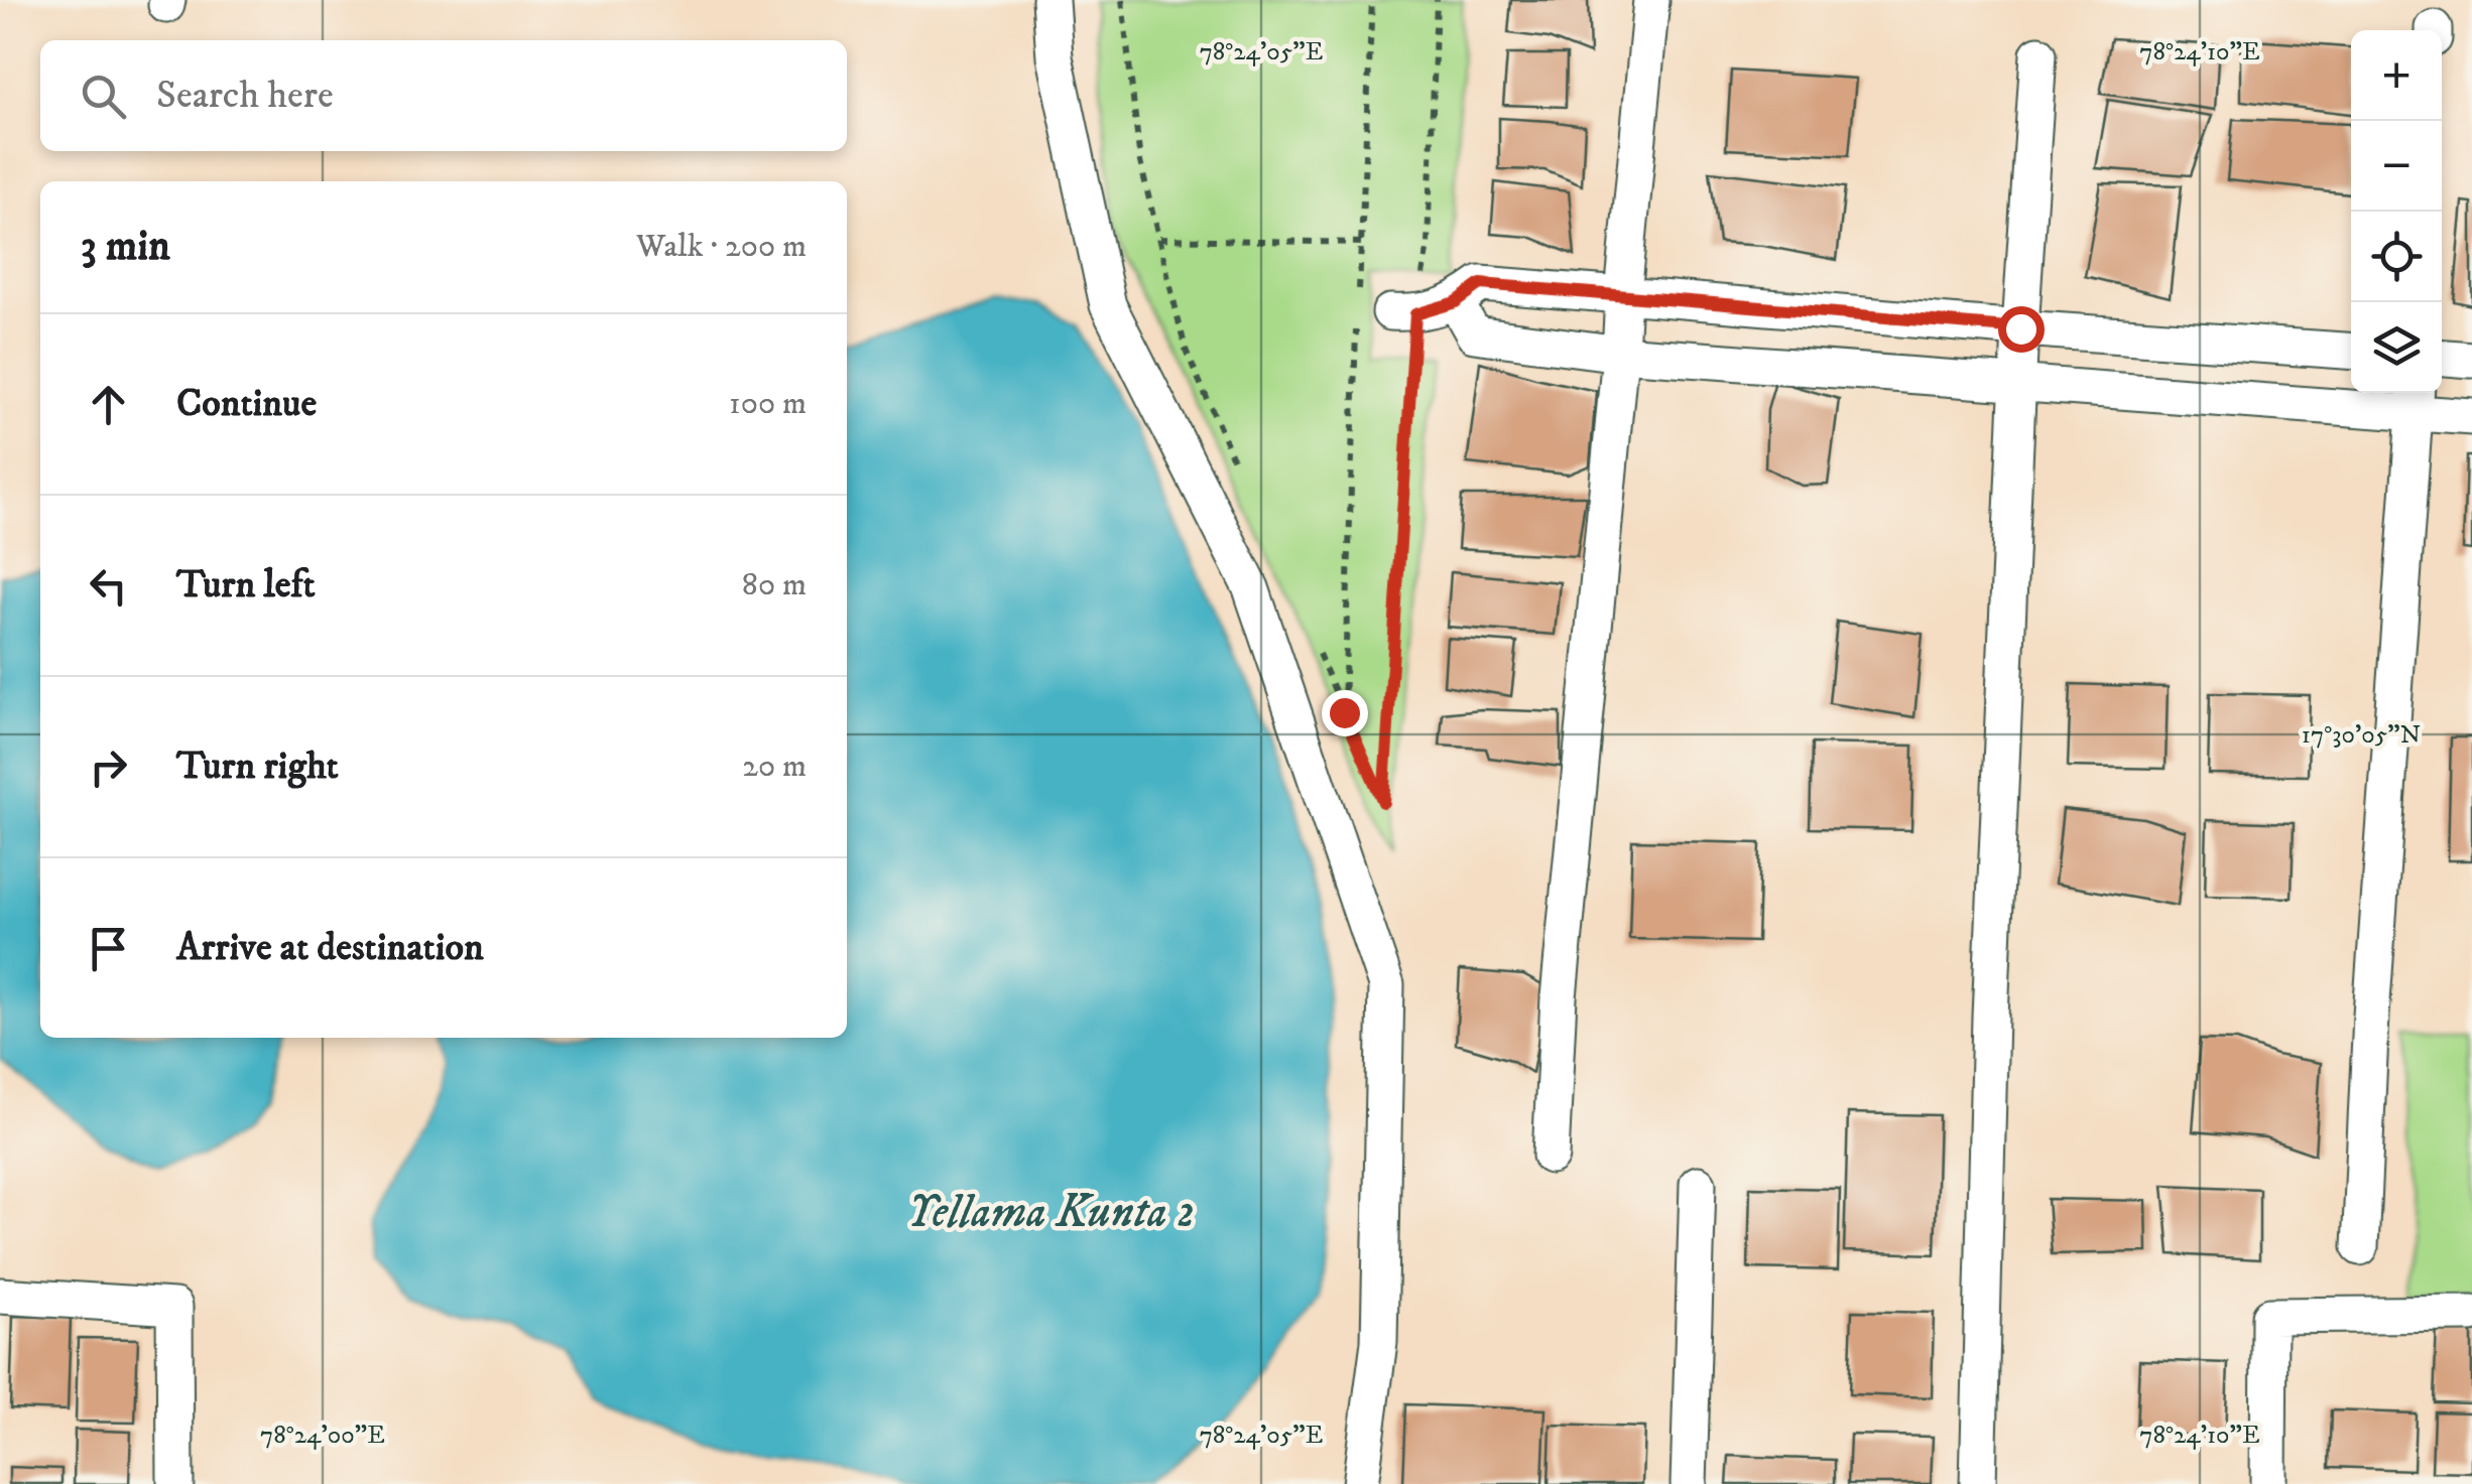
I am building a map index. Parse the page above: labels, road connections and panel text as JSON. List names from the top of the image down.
{
  "water": ["Yellama Kunta 2"],
  "page": {
    "map_buttons": ["+", "−"],
    "search": "Search here",
    "heading": ["3 min", "Walk · 200 m"],
    "list": [
      ["Continue", "100 m"],
      ["Turn left", "80 m"],
      ["Turn right", "20 m"],
      "Arrive at destination"
    ]
  },
  "coordinates": [
    "78°24'05\"E",
    "78°24'10\"E",
    "17°30'05\"N",
    "78°24'00\"E"
  ]
}
